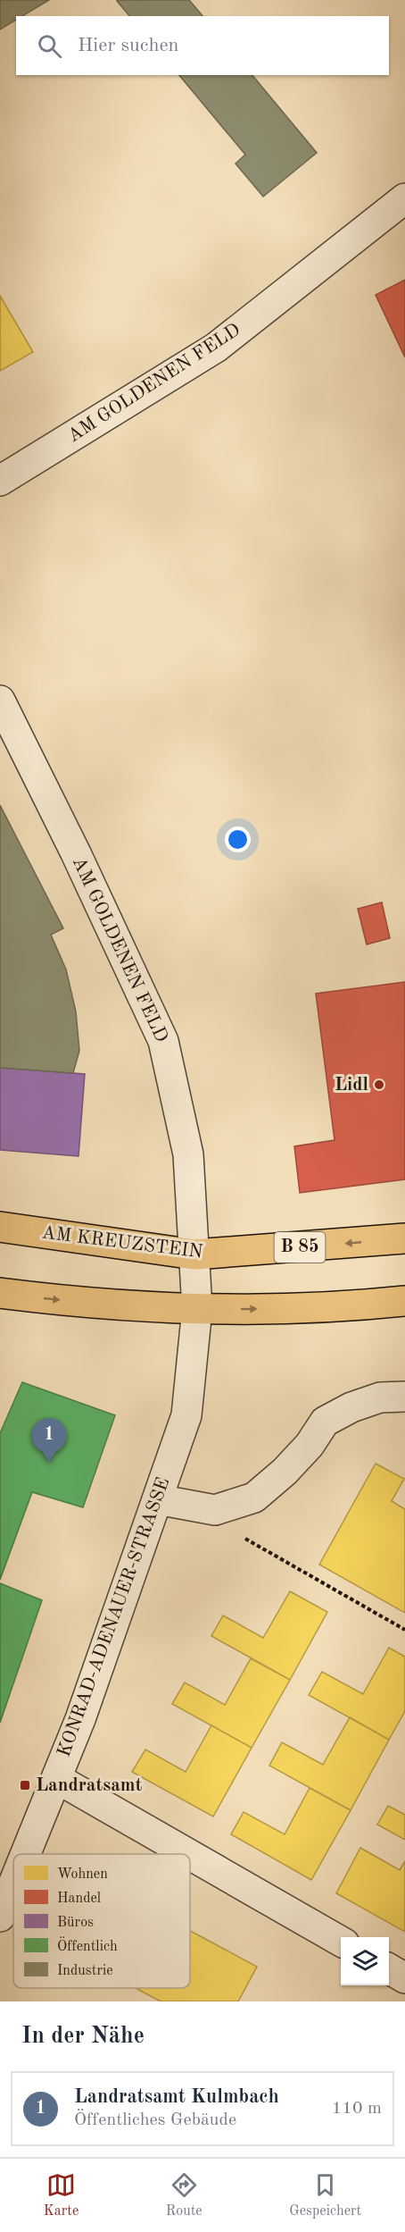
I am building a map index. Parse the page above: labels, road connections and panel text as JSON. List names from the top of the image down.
{
  "streets": {
    "main road": ["AM KREUZSTEIN", "B 85"],
    "street": ["AM GOLDENEN FELD", "KONRAD-ADENAUER-STRASSE"]
  },
  "crossings": [
    ["AM GOLDENEN FELD", "AM KREUZSTEIN"],
    ["AM GOLDENEN FELD", "KONRAD-ADENAUER-STRASSE"]
  ],
  "places": {
    "other": ["Lidl"],
    "transit": ["Landratsamt"]
  },
  "legend": [
    "Wohnen",
    "Handel",
    "Büros",
    "Öffentlich",
    "Industrie"
  ],
  "page": {
    "search": "Hier suchen",
    "pins": "1",
    "heading": "In der Nähe",
    "list": [
      {
        "mark": "1",
        "name": "Landratsamt Kulmbach",
        "note": "Öffentliches Gebäude",
        "value": "110 m"
      }
    ],
    "nav": ["Karte", "Route", "Gespeichert"]
  }
}
